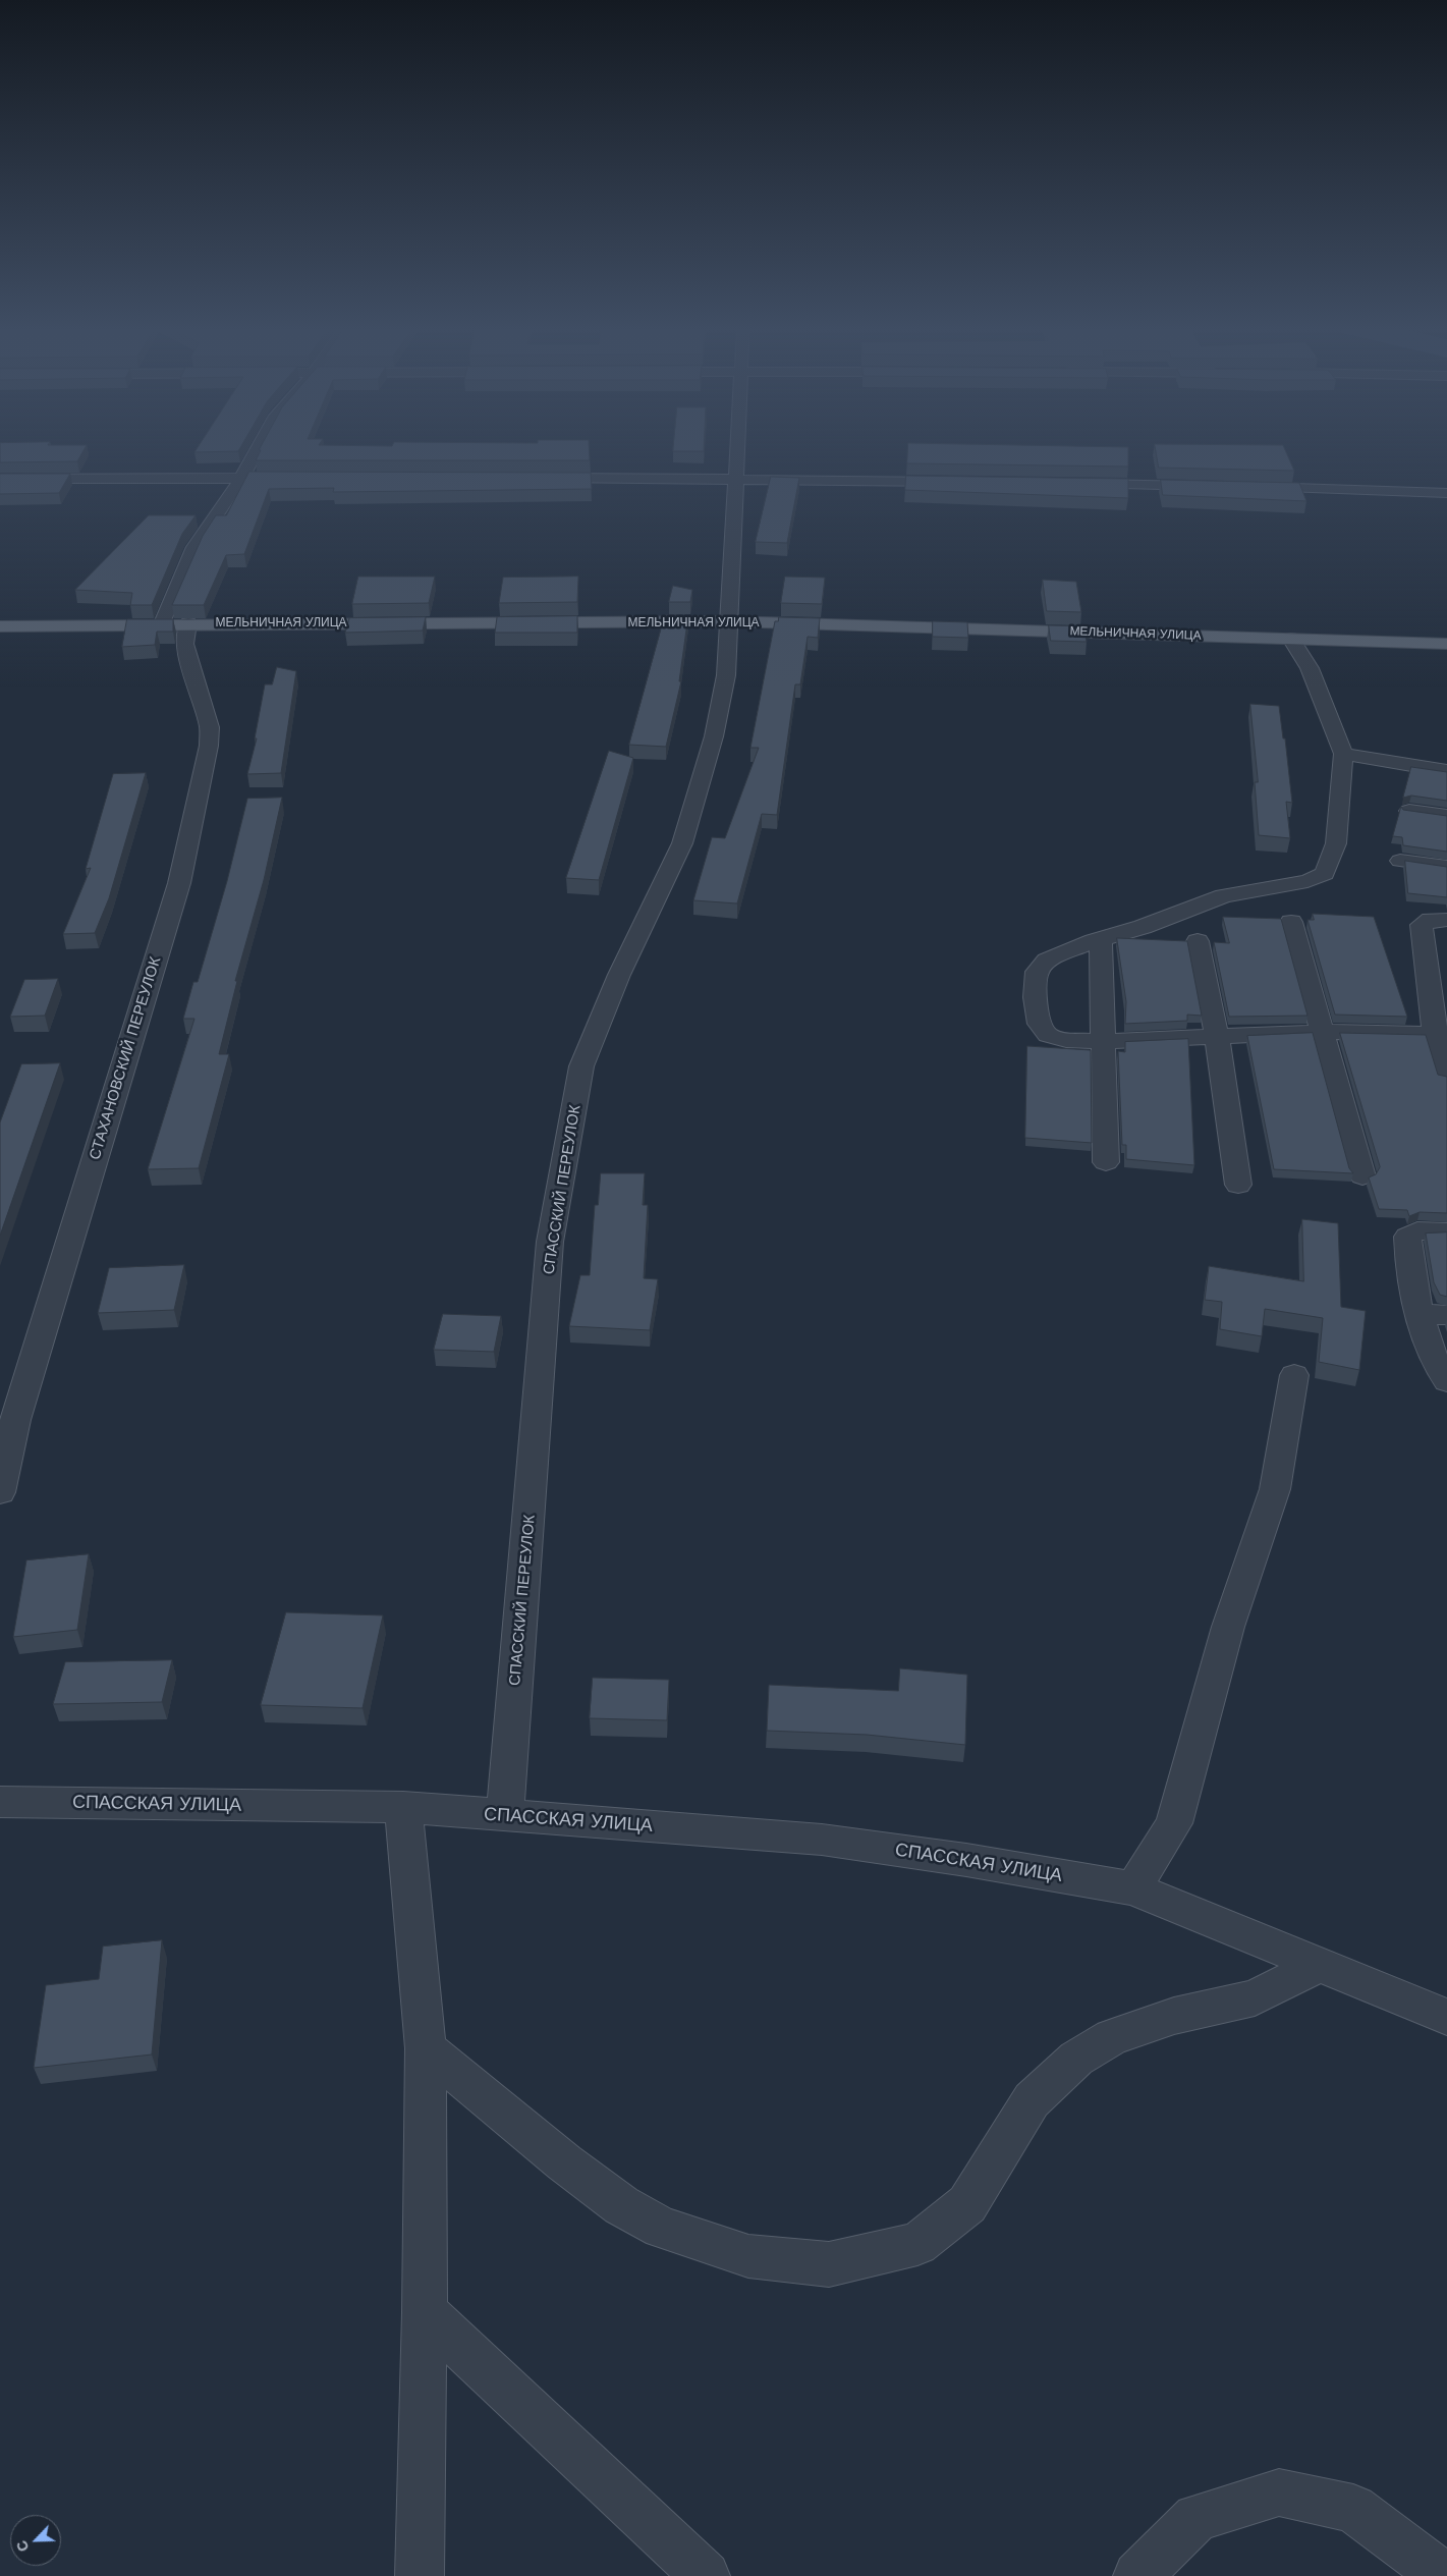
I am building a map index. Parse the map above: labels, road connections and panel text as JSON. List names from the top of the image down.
{
  "streets": {
    "main road": ["МЕЛЬНИЧНАЯ УЛИЦА"],
    "street": ["СТАХАНОВСКИЙ ПЕРЕУЛОК", "СПАССКИЙ ПЕРЕУЛОК", "СПАССКАЯ УЛИЦА"]
  },
  "crossings": [
    ["МЕЛЬНИЧНАЯ УЛИЦА", "СТАХАНОВСКИЙ ПЕРЕУЛОК"],
    ["МЕЛЬНИЧНАЯ УЛИЦА", "СПАССКИЙ ПЕРЕУЛОК"],
    ["СПАССКИЙ ПЕРЕУЛОК", "СПАССКАЯ УЛИЦА"]
  ],
  "north": "bottom left"
}
